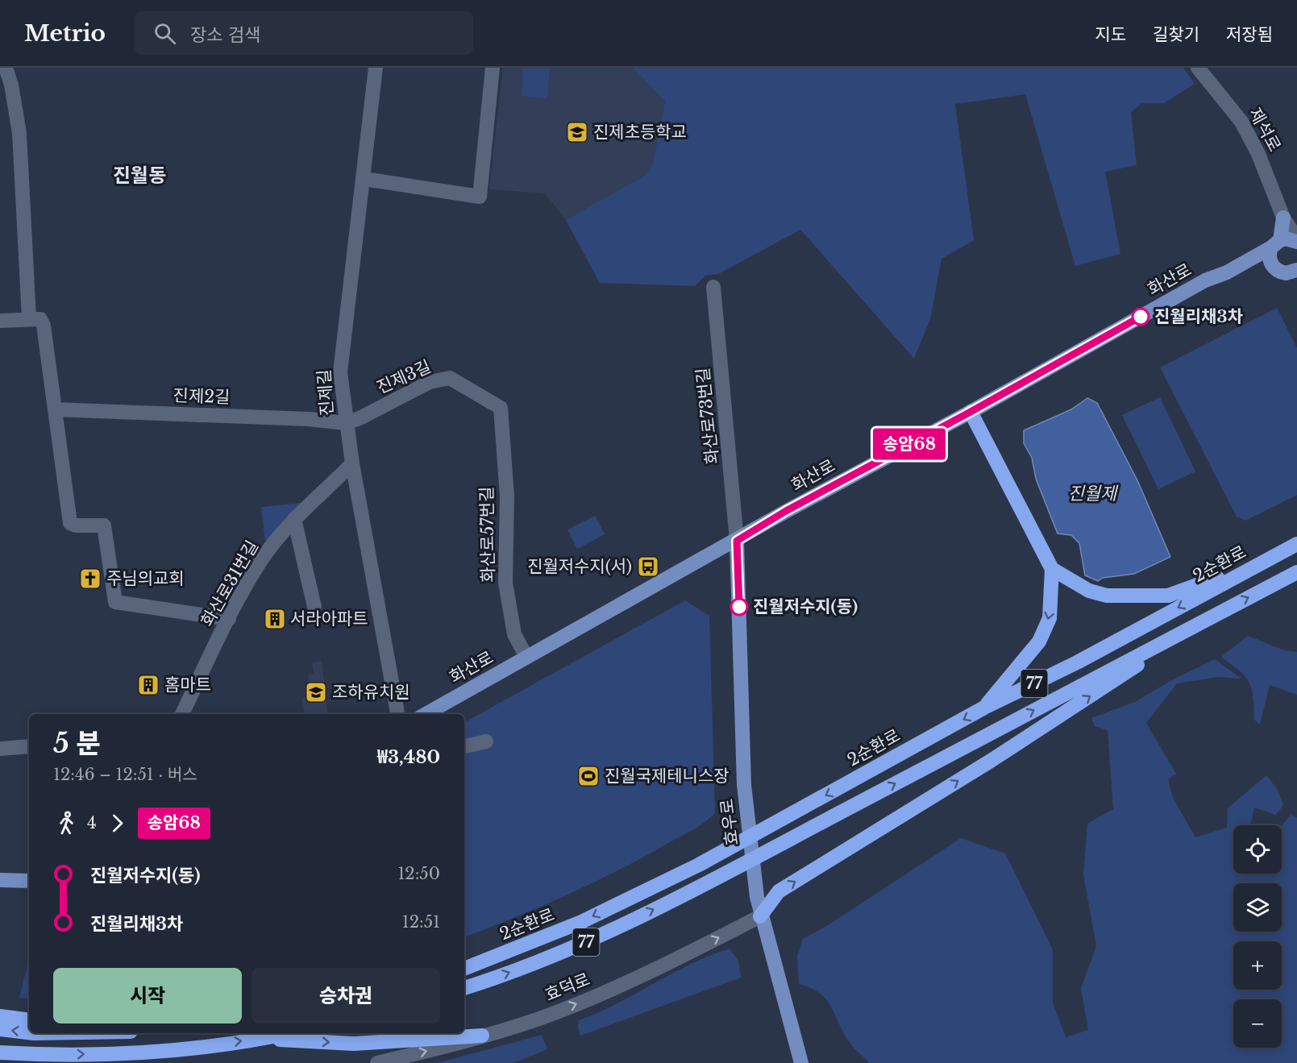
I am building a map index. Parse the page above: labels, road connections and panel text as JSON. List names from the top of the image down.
{
  "streets": {
    "highway": ["2순환로", "77"],
    "main road": ["화산로", "효우로"],
    "street": [
      "제석로",
      "진제3길",
      "진제길",
      "진제2길",
      "화산로73번길",
      "화산로57번길",
      "화산로31번길",
      "효덕로"
    ]
  },
  "crossings": [
    ["화산로", "화산로73번길"],
    ["화산로", "화산로57번길"],
    ["화산로", "효우로"],
    ["진제3길", "진제길"],
    ["진제3길", "진제2길"],
    ["진제3길", "화산로57번길"],
    ["진제길", "진제2길"],
    ["진제길", "화산로31번길"],
    ["화산로73번길", "효우로"],
    ["효우로", "효덕로"]
  ],
  "one_way": ["효덕로"],
  "districts": ["진월동"],
  "water": ["진월제"],
  "places": {
    "school or university": ["진제초등학교", "조하유치원"],
    "other": ["진월리채3차", "진월저수지(동)"],
    "bus stop": ["진월저수지(서)"],
    "church": ["주님의교회"],
    "building": ["서라아파트", "홈마트"],
    "sports": ["진월국제테니스장"]
  },
  "lines": ["bus line 송암68"],
  "page": {
    "header": "Metrio",
    "search": "장소 검색",
    "nav": ["지도", "길찾기", "저장됨"],
    "on_map": "송암68",
    "heading": ["5 분", "12:46 – 12:51 · 버스", "₩3,480"],
    "legs": ["4", "송암68"],
    "map_buttons": ["+", "−"],
    "list": [
      {
        "name": "진월저수지(동)",
        "value": "12:50"
      },
      {
        "name": "진월리채3차",
        "value": "12:51"
      }
    ],
    "buttons": ["시작", "승차권"]
  }
}
